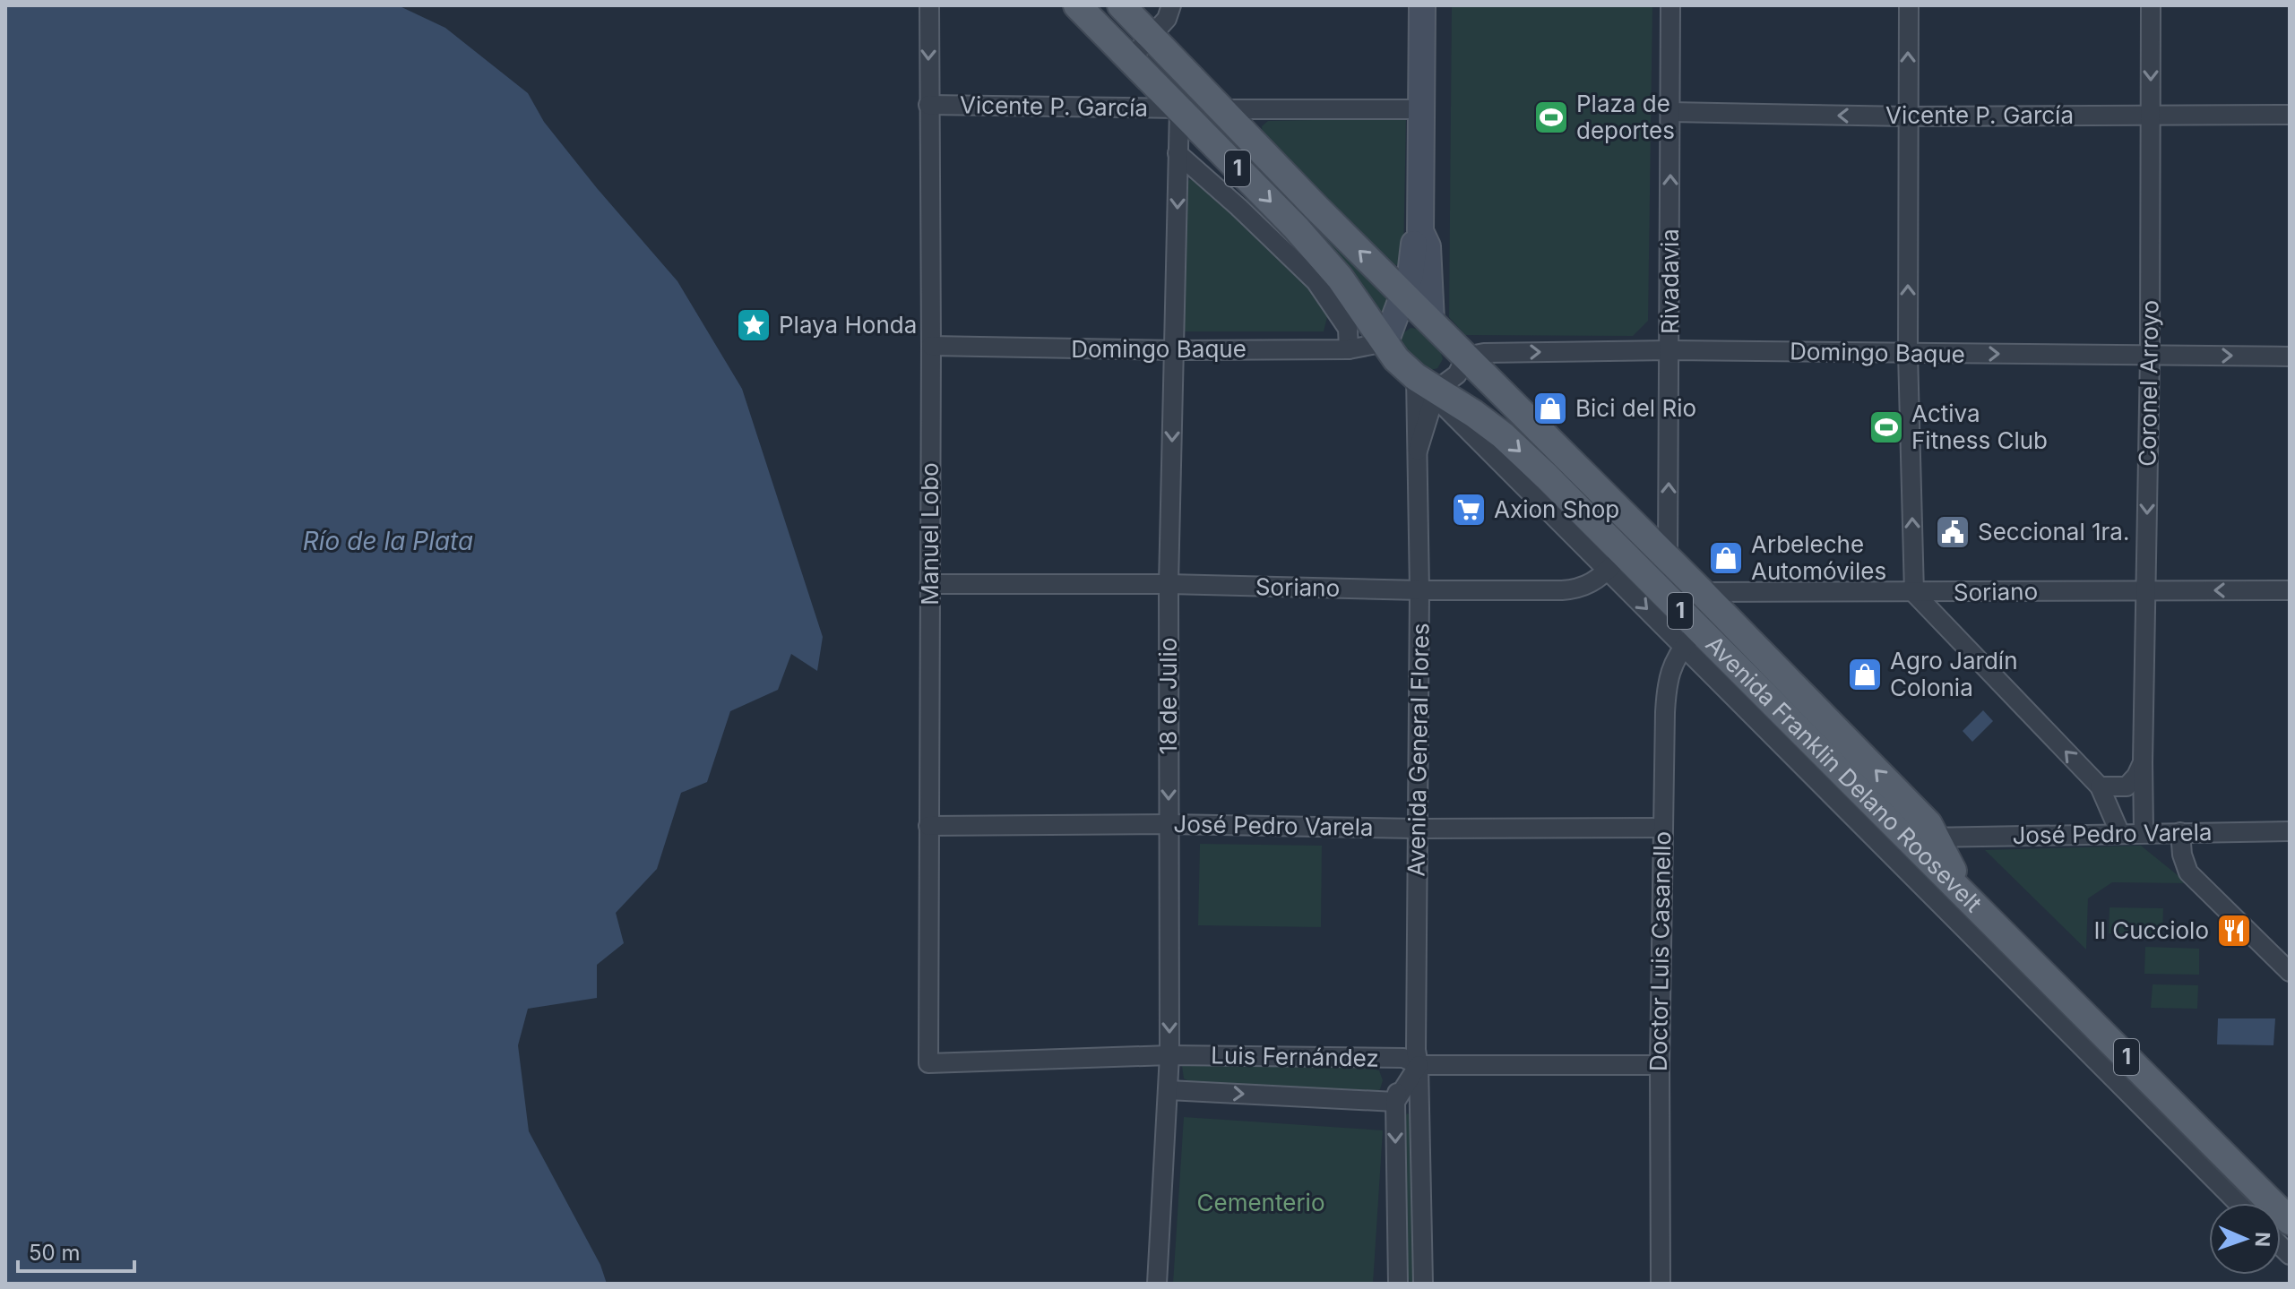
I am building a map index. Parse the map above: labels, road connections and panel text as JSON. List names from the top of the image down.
{
  "streets": {
    "main road": ["1", "Avenida Franklin Delano Roosevelt"],
    "street": [
      "Vicente P. García",
      "Rivadavia",
      "Domingo Baque",
      "Coronel Arroyo",
      "Manuel Lobo",
      "Soriano",
      "18 de Julio",
      "Avenida General Flores",
      "José Pedro Varela",
      "Doctor Luis Casanello",
      "Luis Fernández"
    ]
  },
  "crossings": [
    ["Vicente P. García", "1"],
    ["Vicente P. García", "Rivadavia"],
    ["Vicente P. García", "Coronel Arroyo"],
    ["Vicente P. García", "Manuel Lobo"],
    ["Vicente P. García", "18 de Julio"],
    ["1", "Domingo Baque"],
    ["1", "18 de Julio"],
    ["1", "Avenida Franklin Delano Roosevelt"],
    ["Rivadavia", "Domingo Baque"],
    ["Rivadavia", "Avenida Franklin Delano Roosevelt"],
    ["Domingo Baque", "Coronel Arroyo"],
    ["Domingo Baque", "Manuel Lobo"],
    ["Domingo Baque", "18 de Julio"],
    ["Domingo Baque", "Avenida Franklin Delano Roosevelt"],
    ["Coronel Arroyo", "Soriano"],
    ["Coronel Arroyo", "José Pedro Varela"],
    ["Manuel Lobo", "Soriano"],
    ["Manuel Lobo", "José Pedro Varela"],
    ["Manuel Lobo", "Luis Fernández"],
    ["Soriano", "18 de Julio"],
    ["Soriano", "Avenida General Flores"],
    ["Soriano", "Avenida Franklin Delano Roosevelt"],
    ["18 de Julio", "José Pedro Varela"],
    ["18 de Julio", "Luis Fernández"],
    ["Avenida General Flores", "Avenida Franklin Delano Roosevelt"],
    ["Avenida General Flores", "José Pedro Varela"],
    ["Avenida General Flores", "Luis Fernández"],
    ["Avenida Franklin Delano Roosevelt", "José Pedro Varela"],
    ["Avenida Franklin Delano Roosevelt", "Doctor Luis Casanello"],
    ["José Pedro Varela", "Doctor Luis Casanello"],
    ["Doctor Luis Casanello", "Luis Fernández"]
  ],
  "one_way": [
    "Rivadavia",
    "Domingo Baque",
    "Coronel Arroyo",
    "18 de Julio"
  ],
  "water": ["Río de la Plata"],
  "parks": ["Cementerio"],
  "places": {
    "sports": ["Plaza de deportes", "Activa Fitness Club"],
    "place": ["Playa Honda"],
    "shop": ["Bici del Rio", "Arbeleche Automóviles", "Agro Jardín Colonia"],
    "supermarket": ["Axion Shop"],
    "public building": ["Seccional 1ra."],
    "restaurant": ["Il Cucciolo"]
  },
  "scale_bar": "50 m",
  "north": "right"
}
